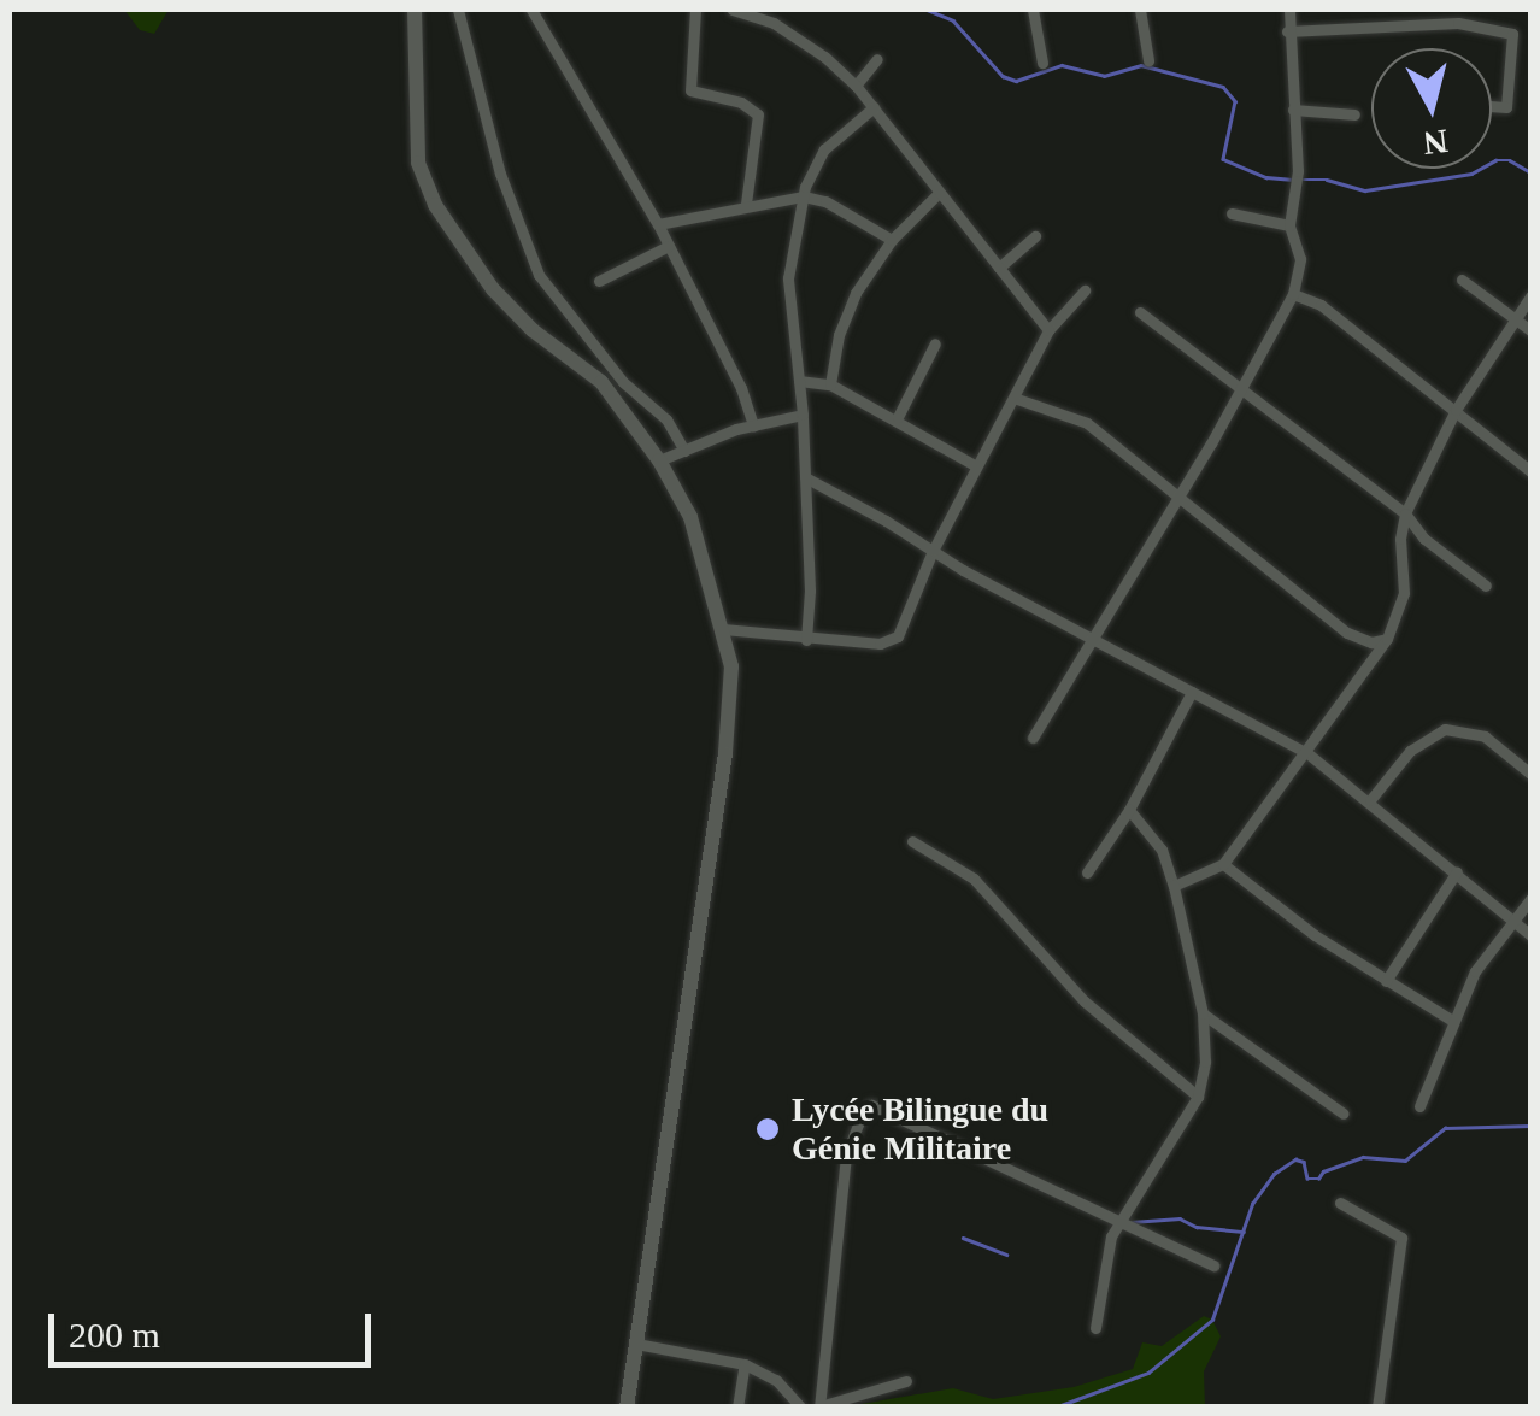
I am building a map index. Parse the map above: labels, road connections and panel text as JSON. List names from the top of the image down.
{
  "places": ["Lycée Bilingue du Génie Militaire"],
  "scale_bar": "200 m",
  "north": "bottom"
}
